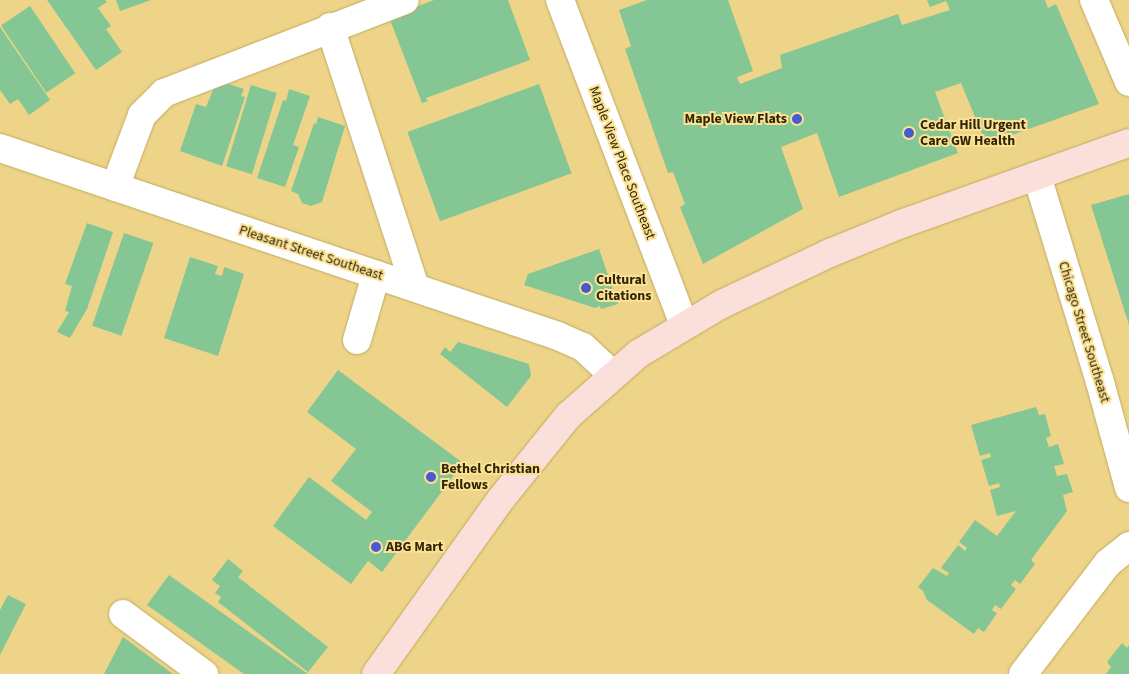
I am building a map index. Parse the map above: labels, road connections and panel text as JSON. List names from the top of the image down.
{
  "streets": {
    "street": ["Maple View Place Southeast", "Pleasant Street Southeast", "Chicago Street Southeast"]
  },
  "places": [
    "Maple View Flats",
    "Cedar Hill Urgent Care GW Health",
    "Cultural Citations",
    "Bethel Christian Fellows",
    "ABG Mart"
  ]
}
